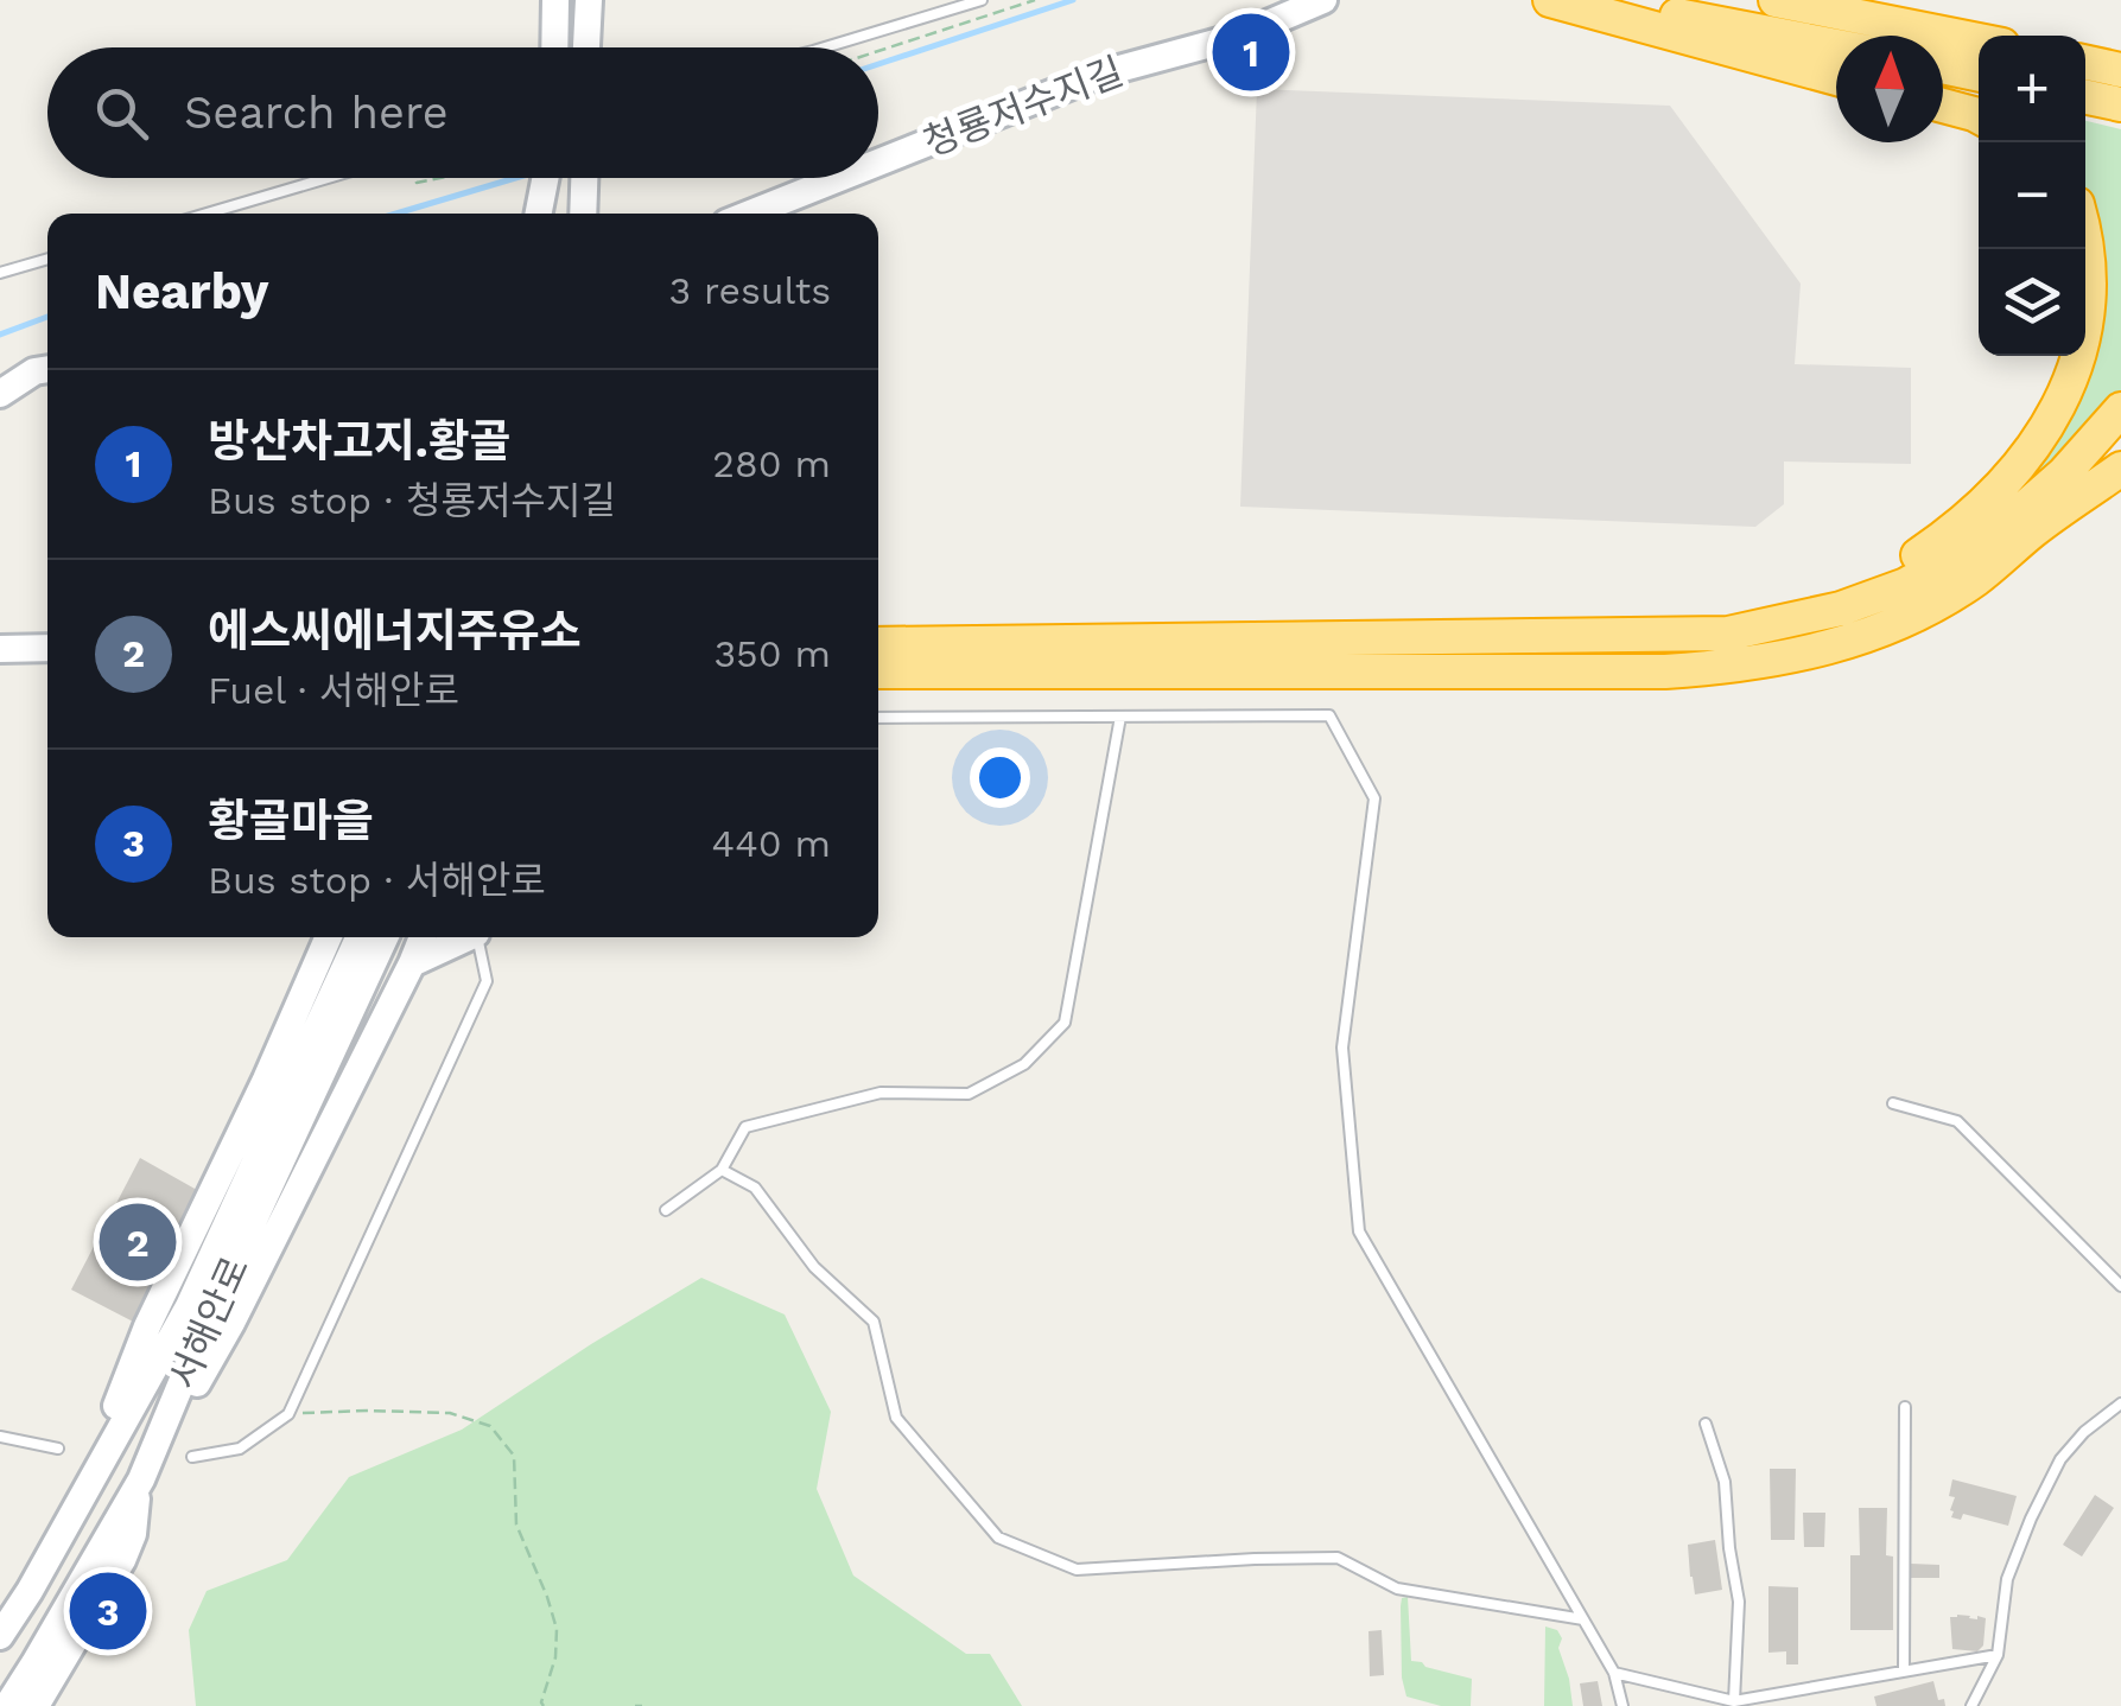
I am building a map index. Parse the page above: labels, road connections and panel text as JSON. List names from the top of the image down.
{
  "streets": {
    "main road": ["청룡저수지길", "서해안로"]
  },
  "north": "top",
  "page": {
    "pins": ["1", "2", "3"],
    "map_buttons": ["+", "−"],
    "search": "Search here",
    "heading": ["Nearby", "3 results"],
    "list": [
      {
        "mark": "1",
        "name": "방산차고지.황골",
        "note": "Bus stop · 청룡저수지길",
        "value": "280 m"
      },
      {
        "mark": "2",
        "name": "에스씨에너지주유소",
        "note": "Fuel · 서해안로",
        "value": "350 m"
      },
      {
        "mark": "3",
        "name": "황골마을",
        "note": "Bus stop · 서해안로",
        "value": "440 m"
      }
    ]
  }
}
